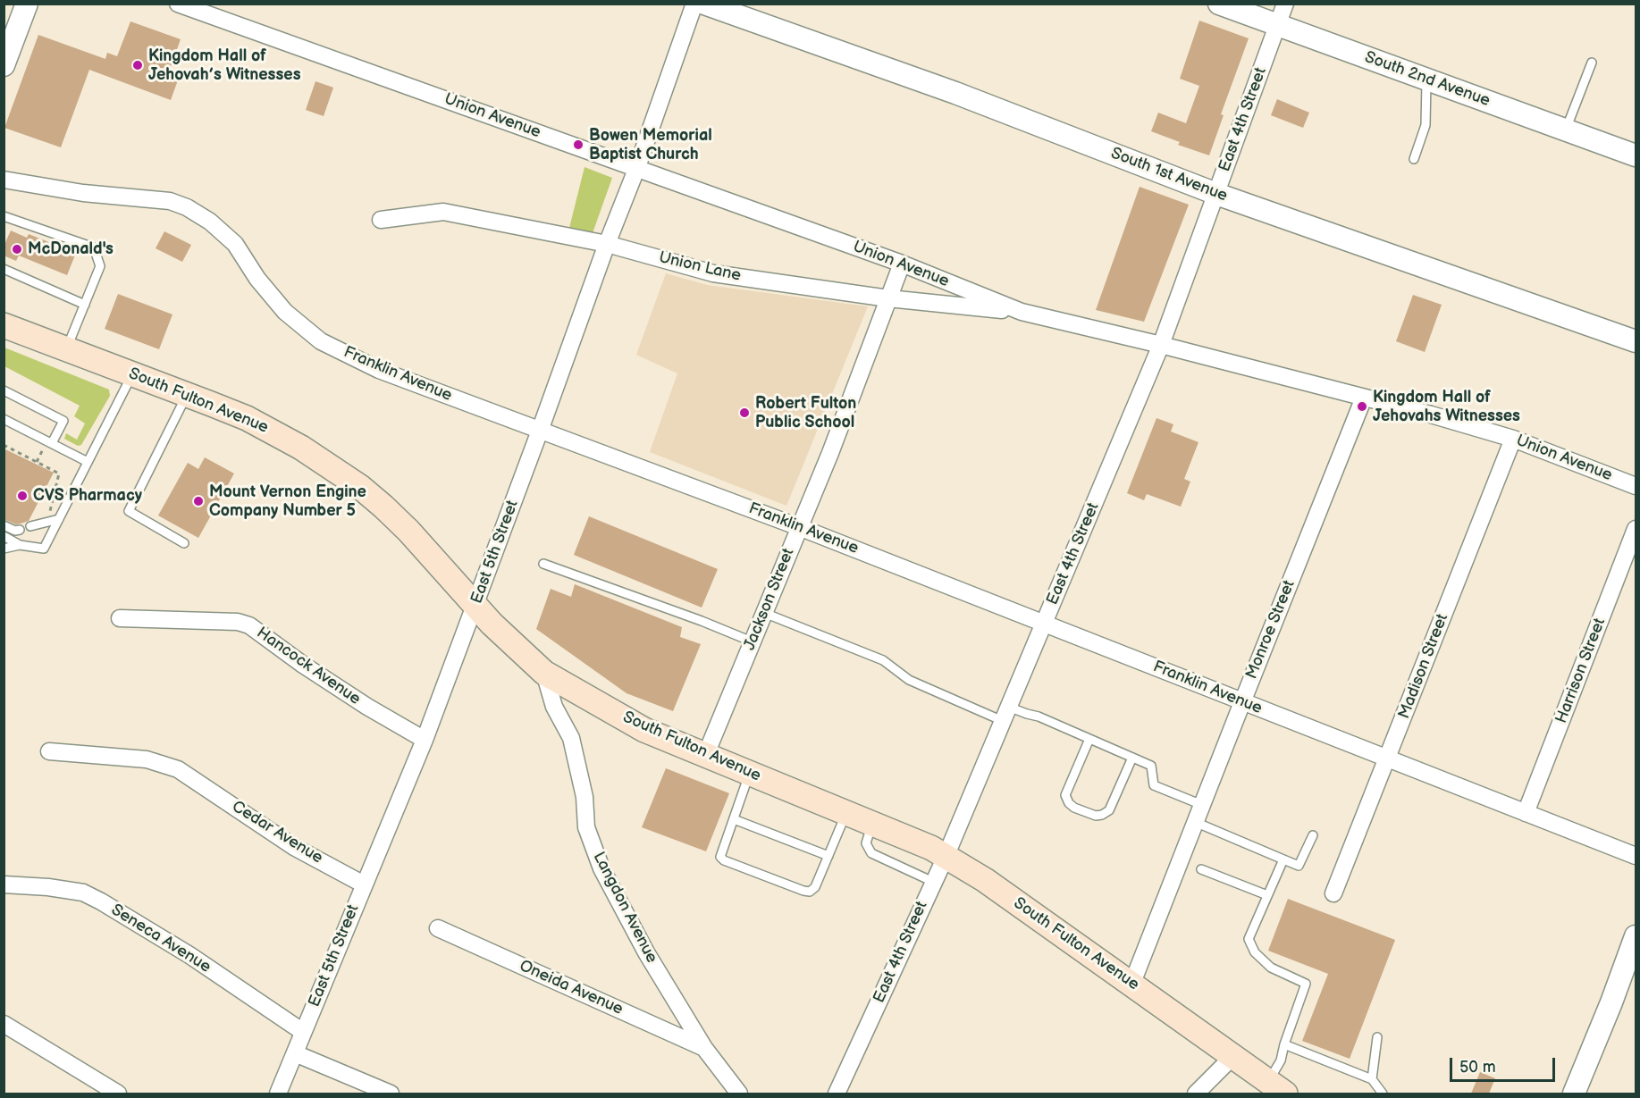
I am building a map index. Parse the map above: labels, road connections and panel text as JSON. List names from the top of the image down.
{
  "streets": {
    "main road": ["South Fulton Avenue"],
    "street": [
      "South 2nd Avenue",
      "Union Avenue",
      "East 4th Street",
      "South 1st Avenue",
      "Union Lane",
      "Franklin Avenue",
      "East 5th Street",
      "Jackson Street",
      "Monroe Street",
      "Hancock Avenue",
      "Madison Street",
      "Harrison Street",
      "Cedar Avenue",
      "Langdon Avenue",
      "Seneca Avenue",
      "Oneida Avenue"
    ]
  },
  "crossings": [
    ["South 2nd Avenue", "East 4th Street"],
    ["Union Avenue", "East 4th Street"],
    ["Union Avenue", "Union Lane"],
    ["Union Avenue", "East 5th Street"],
    ["Union Avenue", "Jackson Street"],
    ["Union Avenue", "Monroe Street"],
    ["Union Avenue", "Madison Street"],
    ["East 4th Street", "South 1st Avenue"],
    ["East 4th Street", "Franklin Avenue"],
    ["East 4th Street", "South Fulton Avenue"],
    ["Union Lane", "East 5th Street"],
    ["Union Lane", "Jackson Street"],
    ["Franklin Avenue", "East 5th Street"],
    ["Franklin Avenue", "Jackson Street"],
    ["Franklin Avenue", "Monroe Street"],
    ["Franklin Avenue", "Madison Street"],
    ["Franklin Avenue", "Harrison Street"],
    ["South Fulton Avenue", "East 5th Street"],
    ["South Fulton Avenue", "Jackson Street"],
    ["South Fulton Avenue", "Monroe Street"],
    ["South Fulton Avenue", "Langdon Avenue"],
    ["East 5th Street", "Hancock Avenue"],
    ["East 5th Street", "Cedar Avenue"],
    ["East 5th Street", "Seneca Avenue"],
    ["Langdon Avenue", "Oneida Avenue"]
  ],
  "places": [
    "Kingdom Hall of Jehovah’s Witnesses",
    "Bowen Memorial Baptist Church",
    "McDonald's",
    "Kingdom Hall of Jehovahs Witnesses",
    "Robert Fulton Public School",
    "CVS Pharmacy",
    "Mount Vernon Engine Company Number 5"
  ],
  "scale_bar": "50 m"
}
